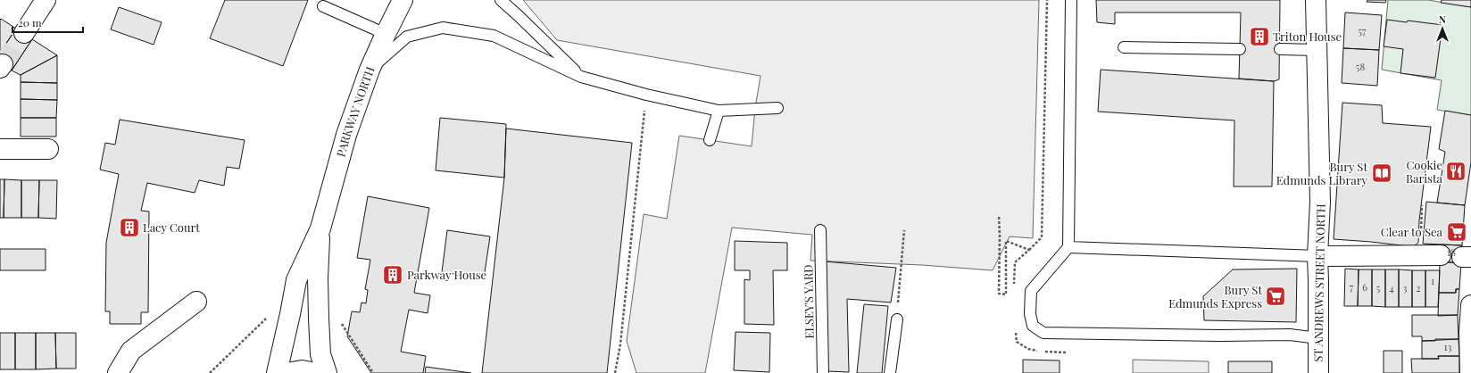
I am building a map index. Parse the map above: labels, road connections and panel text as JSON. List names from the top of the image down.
{
  "streets": {
    "street": ["PARKWAY NORTH", "ST ANDREWS STREET NORTH"],
    "lane": ["ELSEY'S YARD"]
  },
  "places": {
    "building": ["Triton House", "Lacy Court", "Parkway House"],
    "restaurant": ["Cookie Barista"],
    "library": ["Bury St Edmunds Library"],
    "supermarket": ["Clear to Sea", "Bury St Edmunds Express"]
  },
  "house_numbers": [
    "57",
    "58",
    "18",
    "1",
    "7",
    "6",
    "5",
    "4",
    "3",
    "2",
    "13"
  ],
  "scale_bar": "20 m",
  "north": "top"
}
